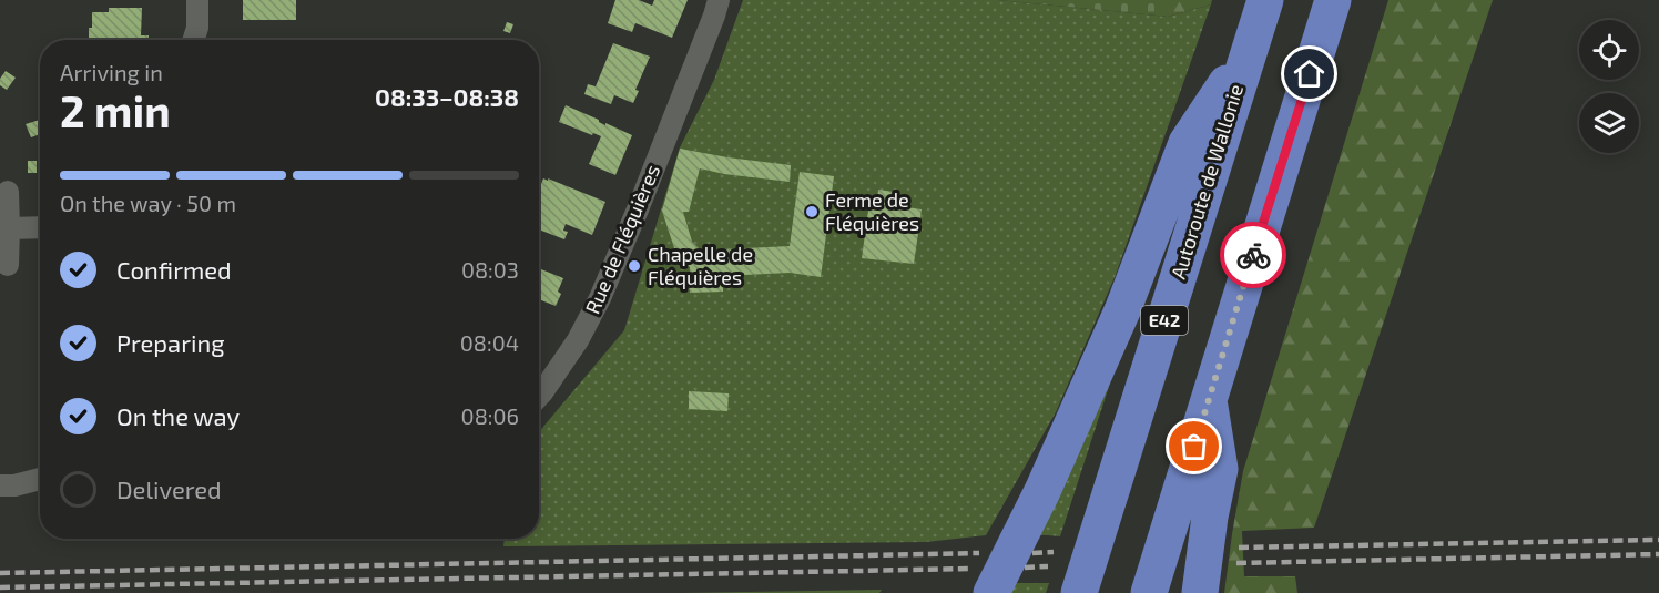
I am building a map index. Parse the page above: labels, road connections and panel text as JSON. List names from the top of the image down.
{
  "streets": {
    "highway": ["Autoroute de Wallonie", "E42"],
    "street": ["Rue de Fléquières"]
  },
  "places": ["Ferme de Fléquières", "Chapelle de Fléquières"],
  "page": {
    "heading": ["2 min", "Arriving in", "08:33–08:38"],
    "bar": "On the way · 50 m",
    "list": [
      ["Confirmed", "08:03"],
      ["Preparing", "08:04"],
      ["On the way", "08:06"],
      "Delivered"
    ]
  }
}
